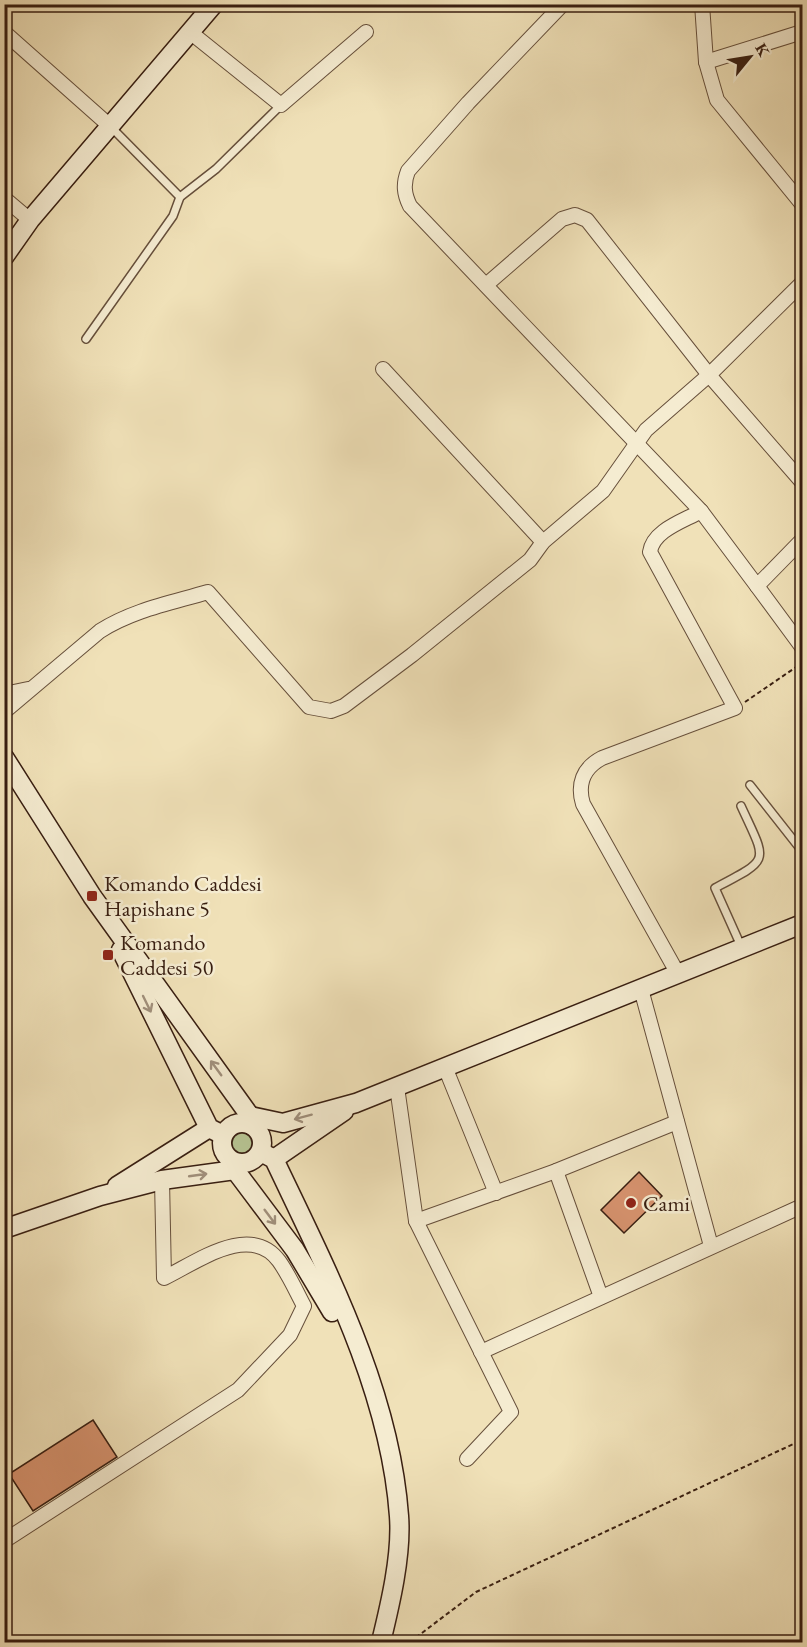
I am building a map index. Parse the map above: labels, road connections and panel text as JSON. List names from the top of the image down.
{
  "places": {
    "transit": ["Komando Caddesi Hapishane 5", "Komando Caddesi 50"],
    "other": ["Cami"]
  },
  "north": "top right"
}
